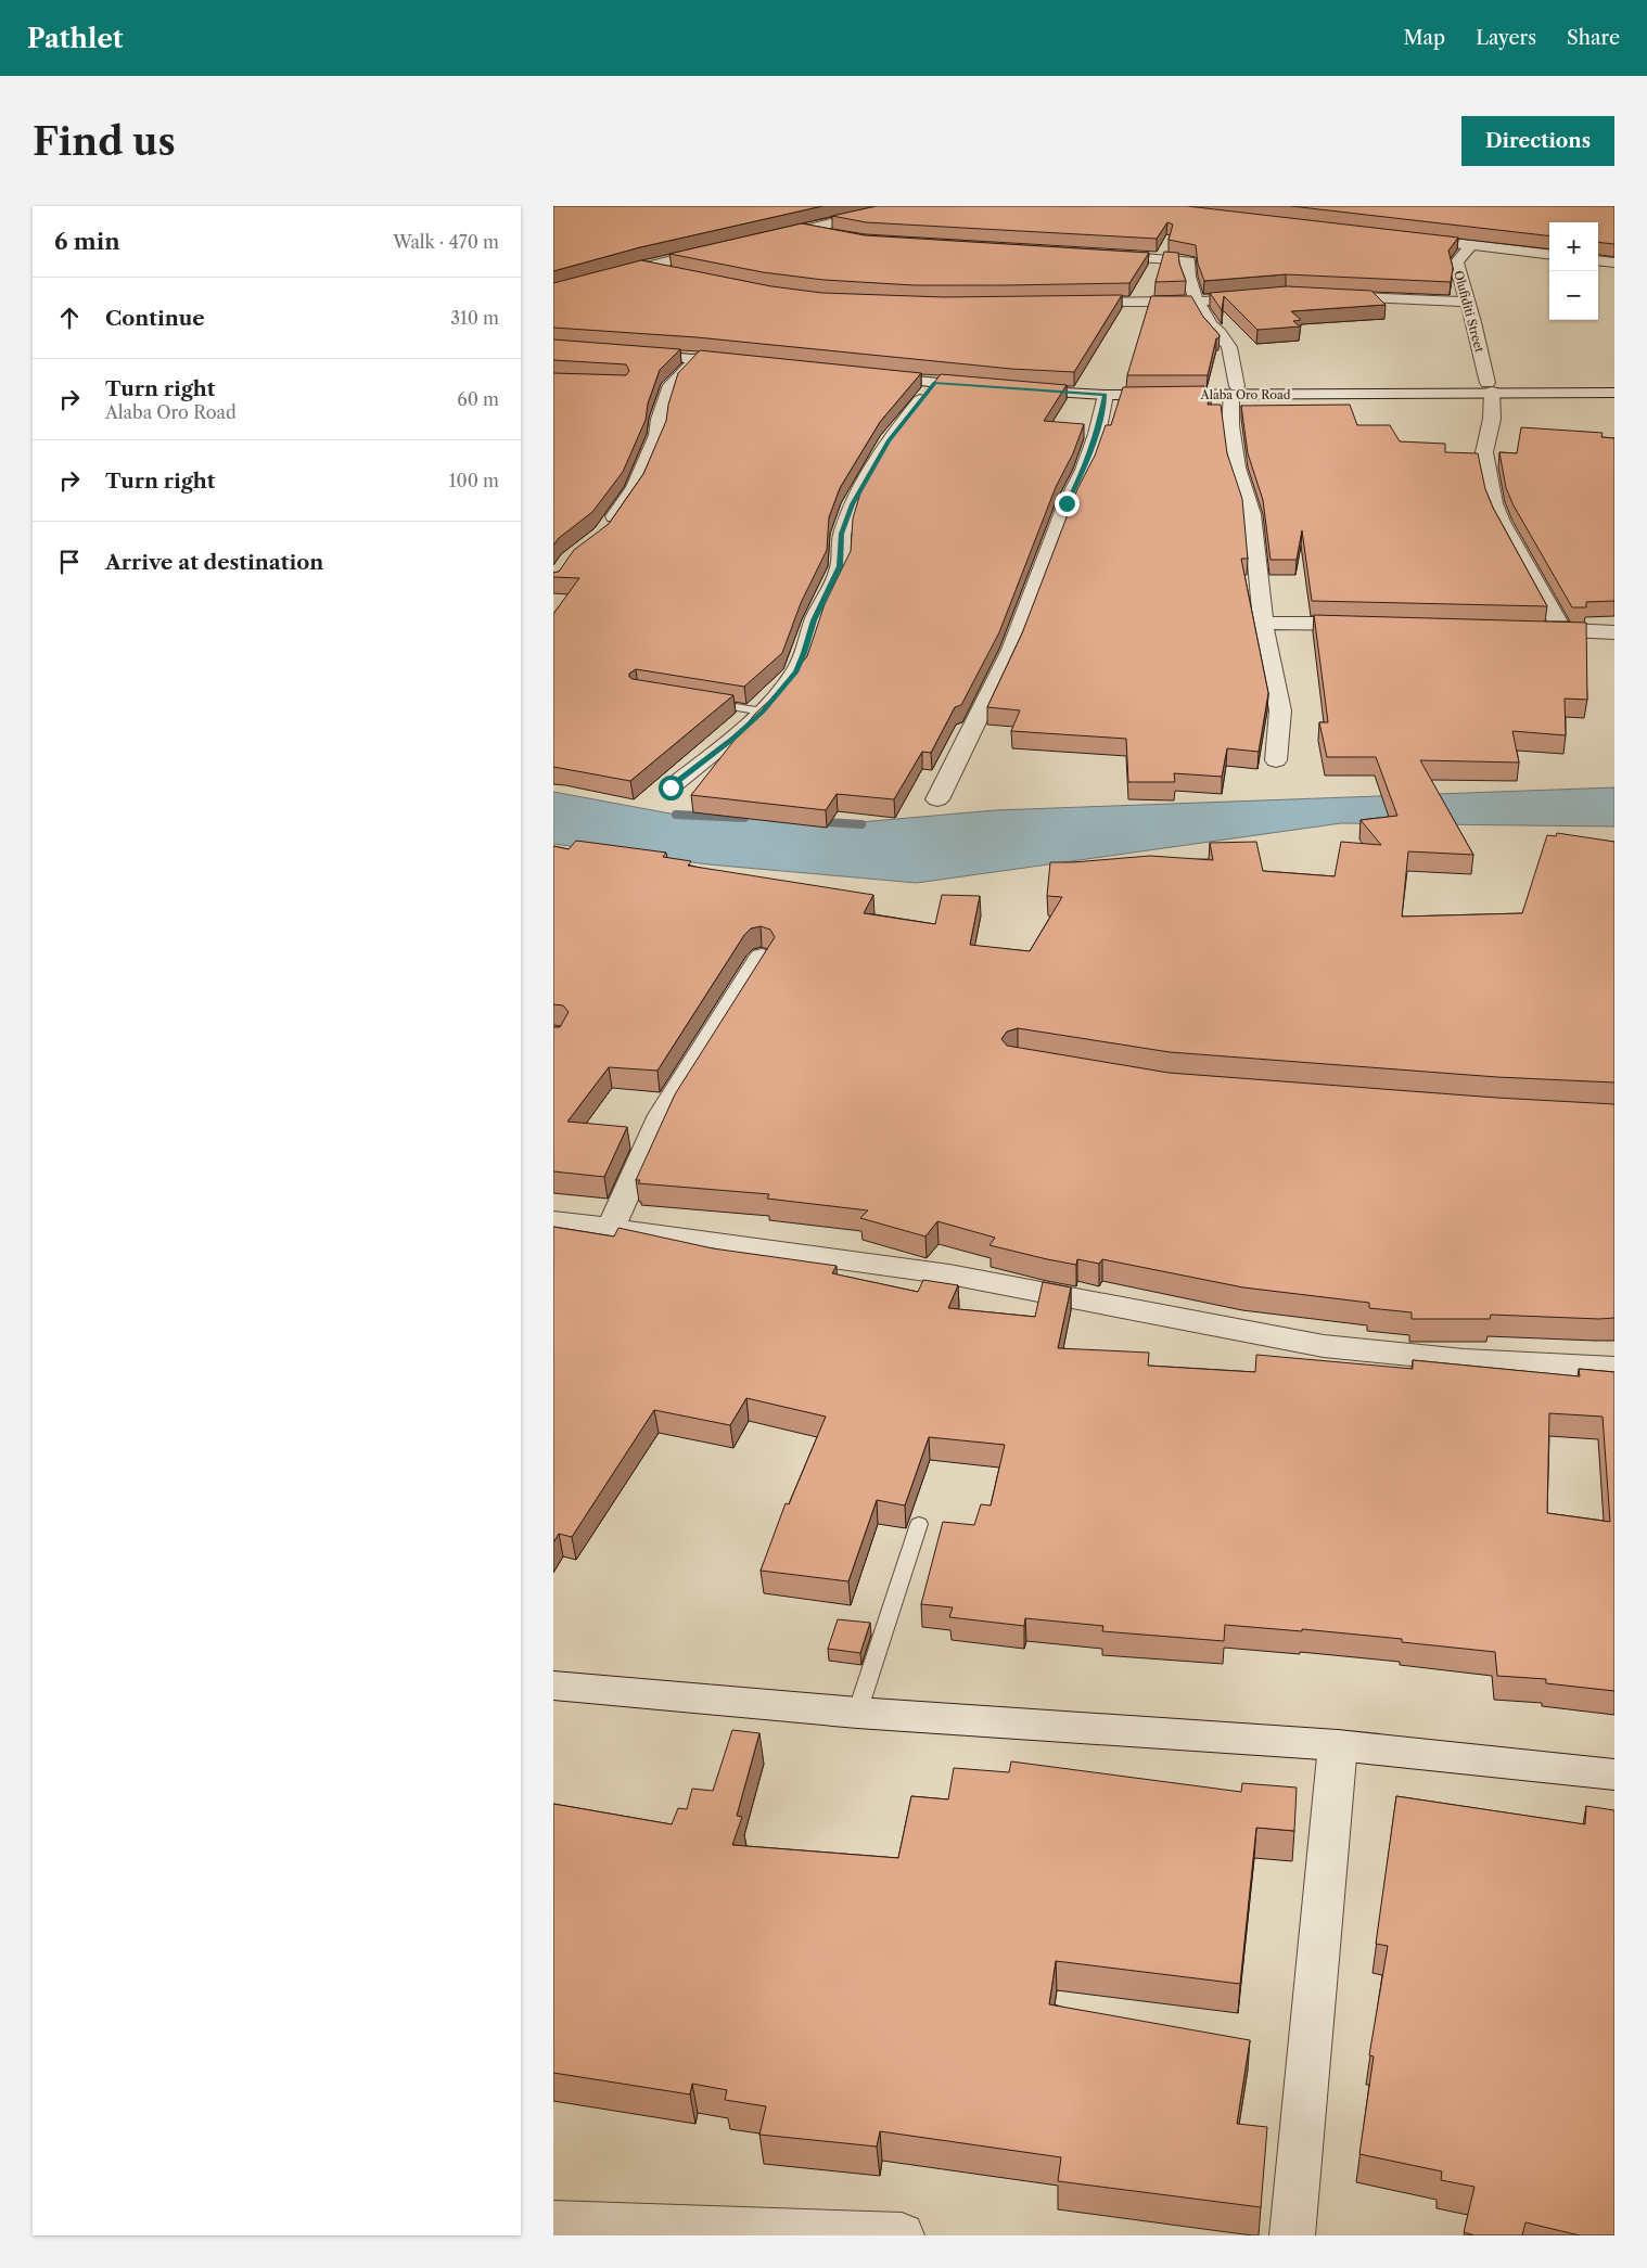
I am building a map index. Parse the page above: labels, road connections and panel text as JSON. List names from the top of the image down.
{
  "streets": {
    "street": ["Olufiditi Street", "Alaba Oro Road"]
  },
  "crossings": [
    ["Olufiditi Street", "Alaba Oro Road"]
  ],
  "page": {
    "header": "Pathlet",
    "nav": ["Map", "Layers", "Share"],
    "buttons": "Directions",
    "title": "Find us",
    "heading": ["6 min", "Walk · 470 m"],
    "map_buttons": ["+", "−"],
    "list": [
      ["Continue", "310 m"],
      ["Turn right", "Alaba Oro Road", "60 m"],
      ["Turn right", "100 m"],
      "Arrive at destination"
    ]
  }
}
